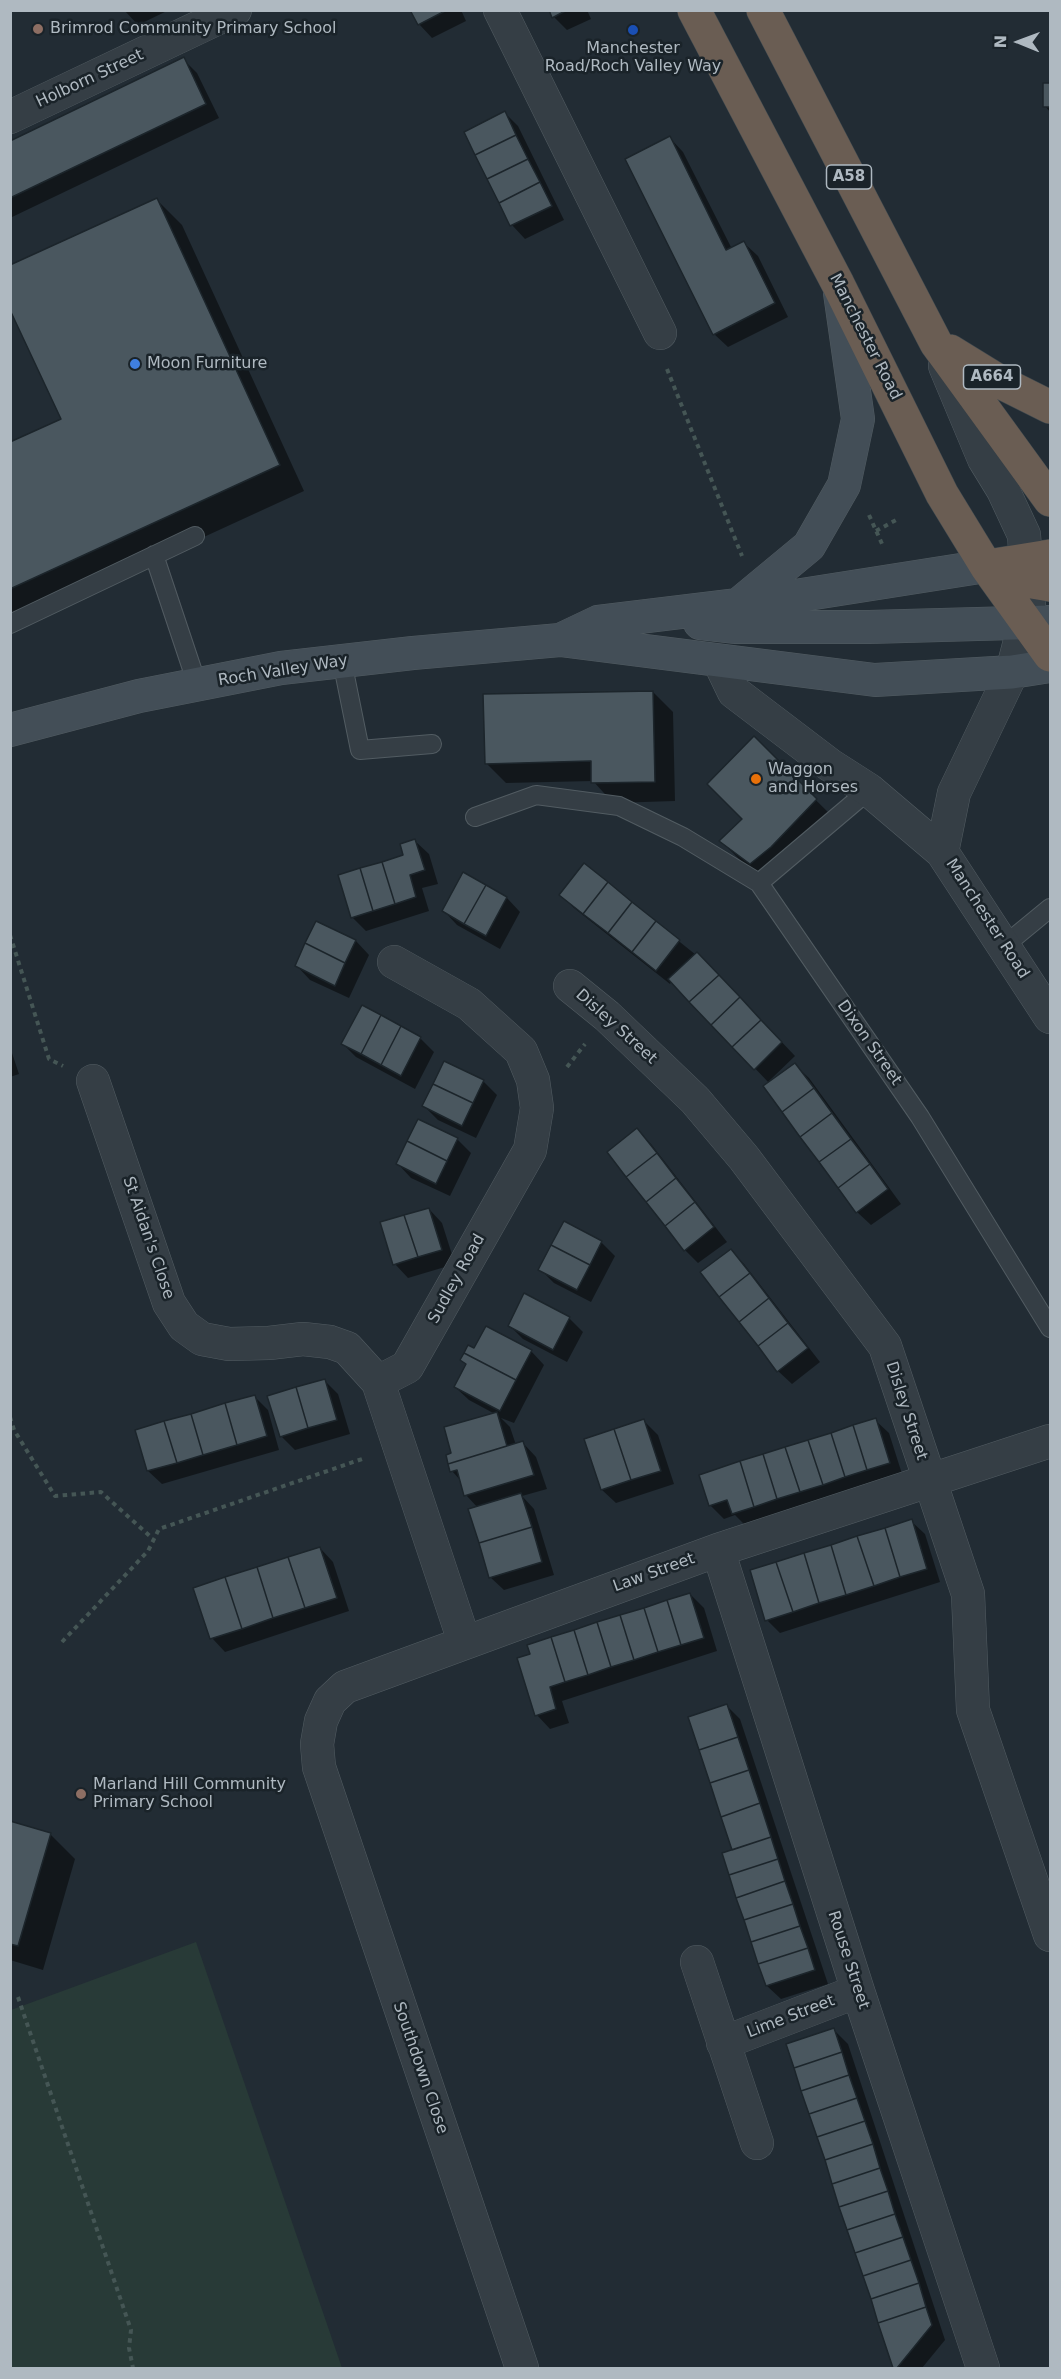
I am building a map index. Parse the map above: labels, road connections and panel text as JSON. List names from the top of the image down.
{
  "streets": {
    "highway": ["A58", "Manchester Road", "A664"],
    "main road": ["Roch Valley Way"],
    "street": [
      "Holborn Street",
      "Disley Street",
      "St Aidan's Close",
      "Sudley Road",
      "Law Street",
      "Rouse Street",
      "Lime Street",
      "Southdown Close"
    ],
    "lane": ["Dixon Street"]
  },
  "crossings": [
    ["A58", "A664"],
    ["Disley Street", "Law Street"],
    ["St Aidan's Close", "Sudley Road"],
    ["Law Street", "Rouse Street"],
    ["Law Street", "Southdown Close"],
    ["Rouse Street", "Lime Street"]
  ],
  "places": [
    "Brimrod Community Primary School",
    "Manchester Road/Roch Valley Way",
    "Moon Furniture",
    "Waggon and Horses",
    "Marland Hill Community Primary School"
  ],
  "north": "left"
}
